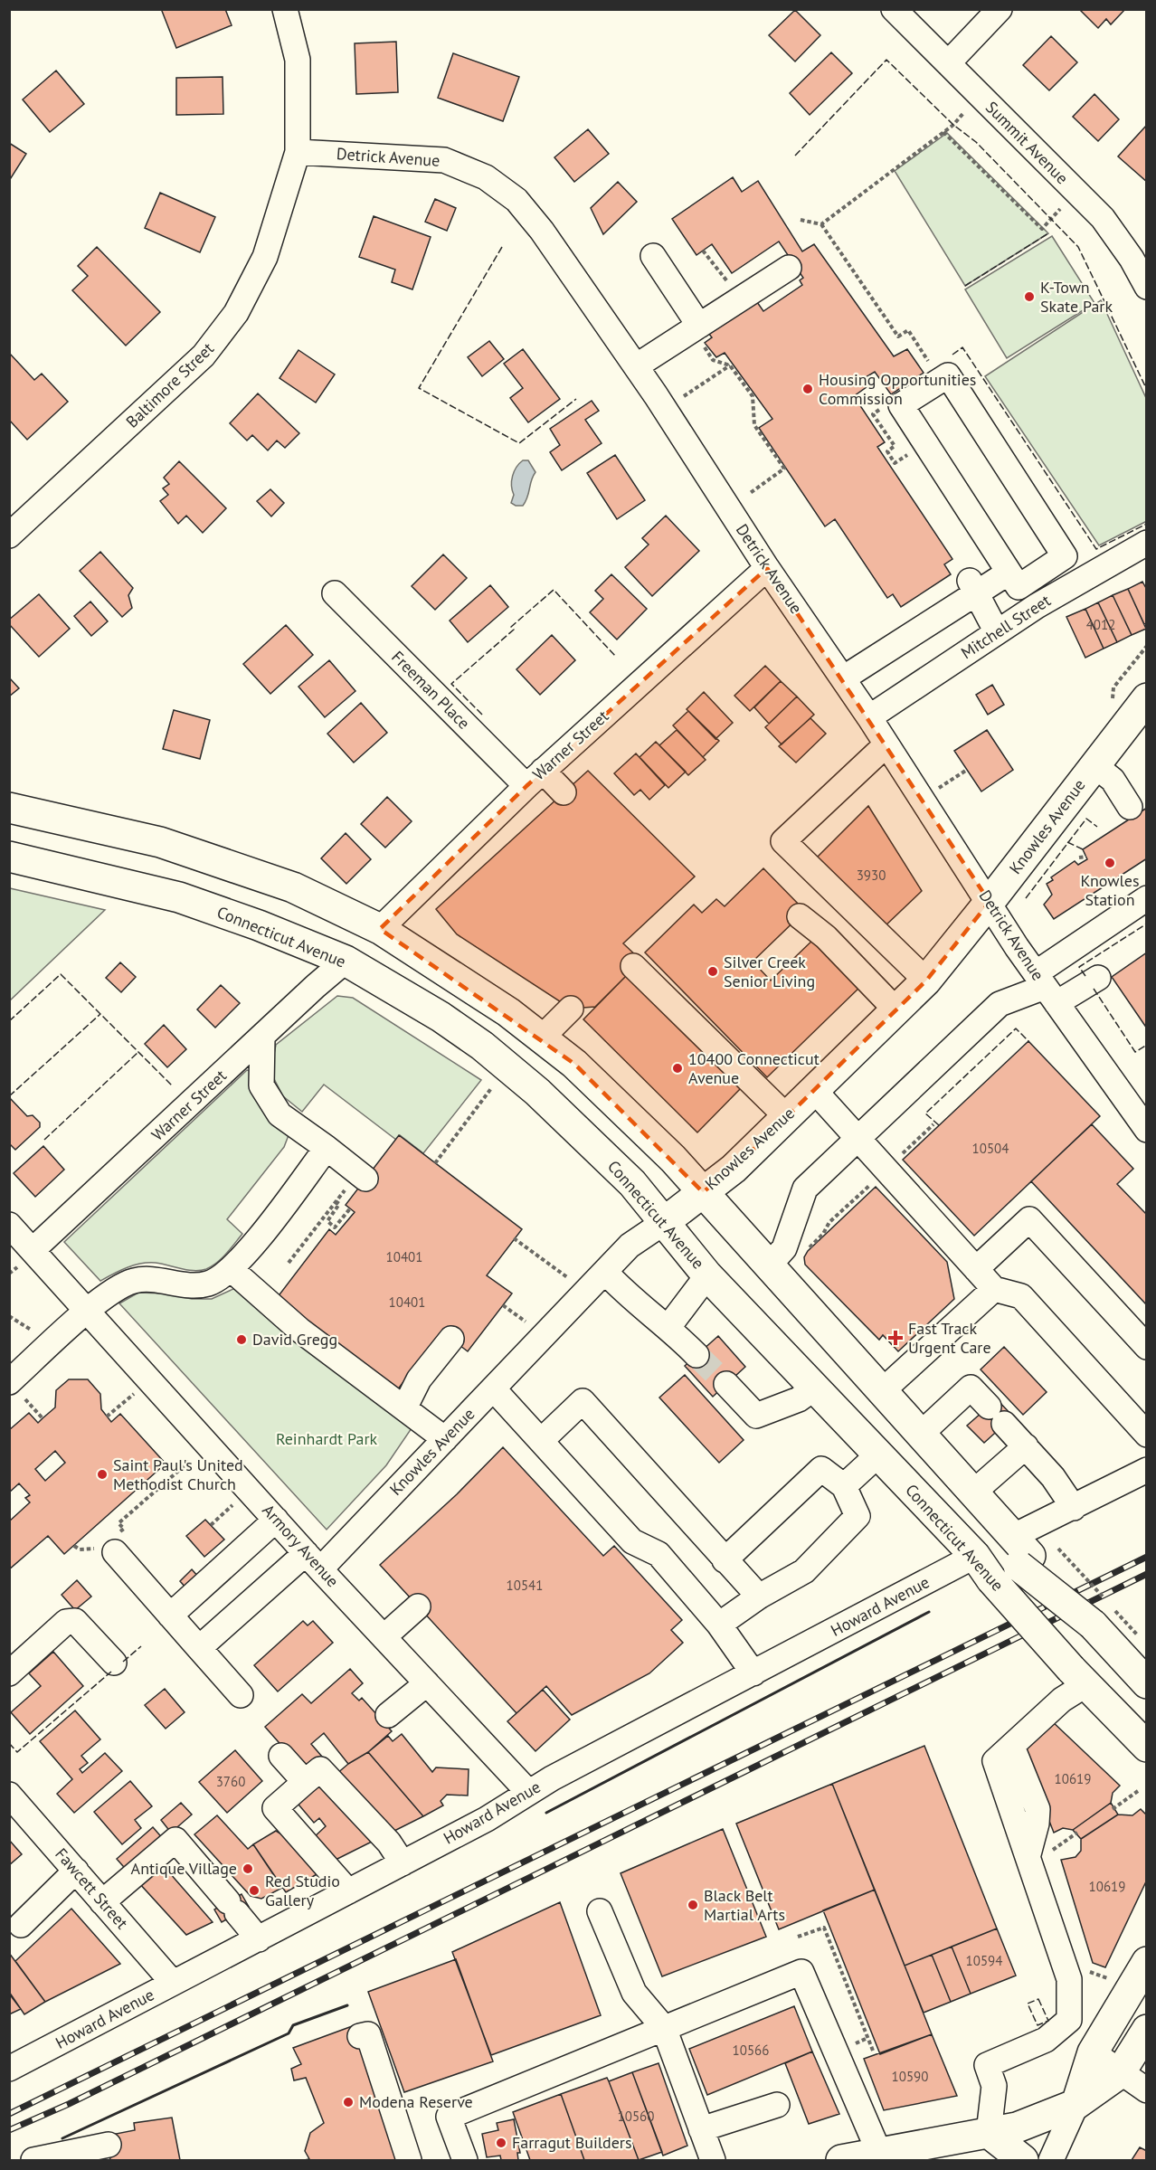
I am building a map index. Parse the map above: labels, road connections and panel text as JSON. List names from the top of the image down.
{
  "streets": {
    "main road": ["Knowles Avenue", "Connecticut Avenue"],
    "street": [
      "Summit Avenue",
      "Detrick Avenue",
      "Baltimore Street",
      "Mitchell Street",
      "Freeman Place",
      "Warner Street",
      "Armory Avenue",
      "Howard Avenue",
      "Fawcett Street"
    ]
  },
  "crossings": [
    ["Detrick Avenue", "Baltimore Street"],
    ["Detrick Avenue", "Mitchell Street"],
    ["Detrick Avenue", "Warner Street"],
    ["Detrick Avenue", "Knowles Avenue"],
    ["Freeman Place", "Warner Street"],
    ["Warner Street", "Connecticut Avenue"],
    ["Warner Street", "Armory Avenue"],
    ["Knowles Avenue", "Connecticut Avenue"],
    ["Knowles Avenue", "Armory Avenue"],
    ["Connecticut Avenue", "Howard Avenue"],
    ["Armory Avenue", "Howard Avenue"],
    ["Howard Avenue", "Fawcett Street"]
  ],
  "parks": ["Reinhardt Park"],
  "places": {
    "other": [
      "K-Town Skate Park",
      "Housing Opportunities Commission",
      "Knowles Station",
      "Silver Creek Senior Living",
      "10400 Connecticut Avenue",
      "David Gregg",
      "Saint Paul's United Methodist Church",
      "Antique Village",
      "Red Studio Gallery",
      "Black Belt Martial Arts",
      "Modena Reserve",
      "Farragut Builders"
    ],
    "health": ["Fast Track Urgent Care"]
  },
  "house_numbers": [
    "4012",
    "3930",
    "10504",
    "10401",
    "10401",
    "10541",
    "10619",
    "3760",
    "10619",
    "10594",
    "10566",
    "10590",
    "10560"
  ]
}
